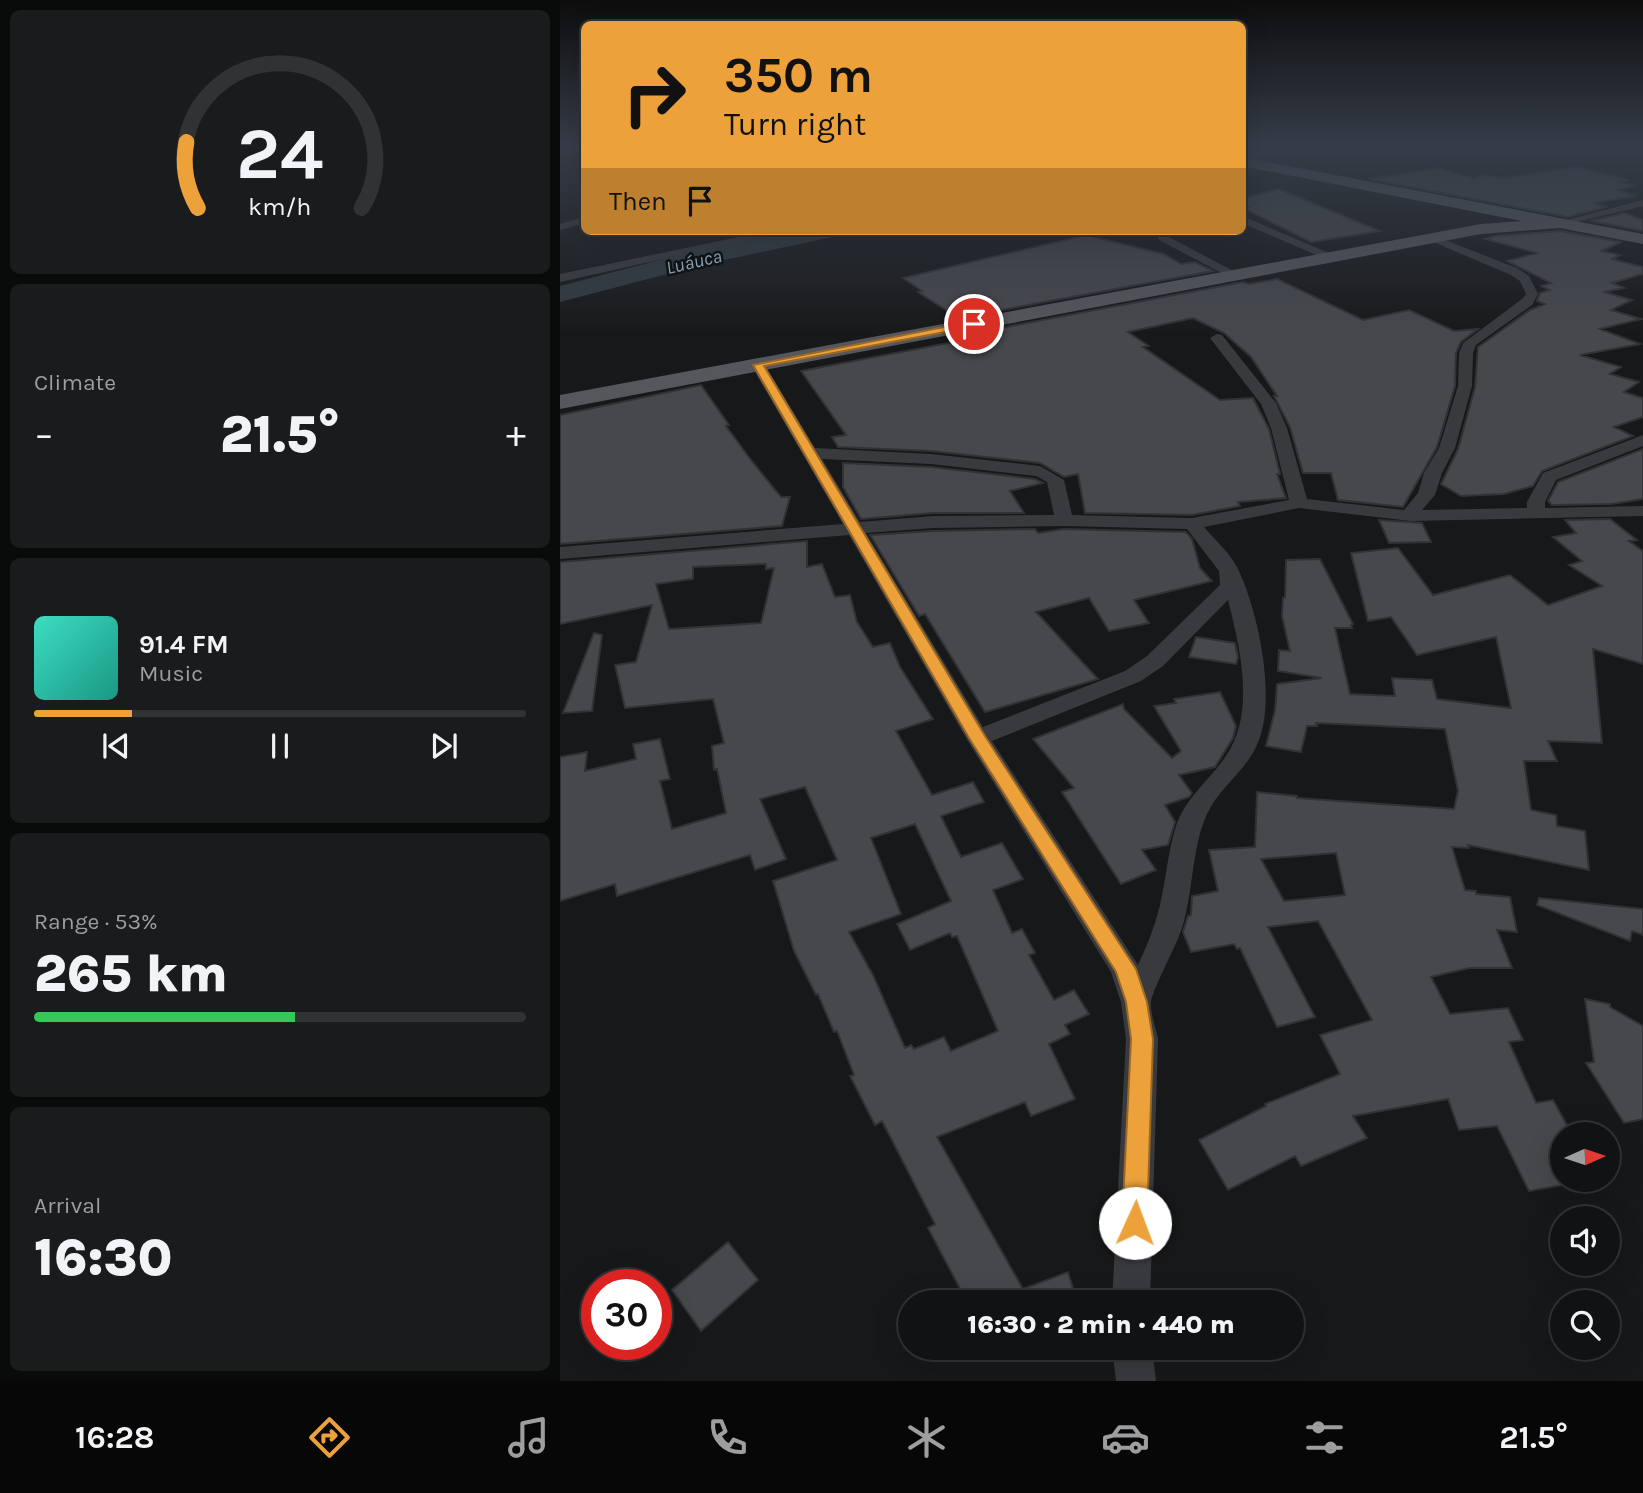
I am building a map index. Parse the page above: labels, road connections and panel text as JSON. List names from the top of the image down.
{
  "water": ["Luáuca"],
  "north": "right",
  "page": {
    "turn": ["350 m", "Turn right"],
    "then": "Then",
    "tile": [
      "Climate",
      ["Range · 53%", "265 km"],
      ["Arrival", "16:30"]
    ],
    "heat": ["−", "21.5°", "+"],
    "song": ["91.4 FM", "Music"],
    "limit": "30",
    "trip": "16:30 · 2 min · 440 m",
    "tabs": ["16:28", "21.5°"],
    "gauge": ["24", "km/h"]
  }
}
